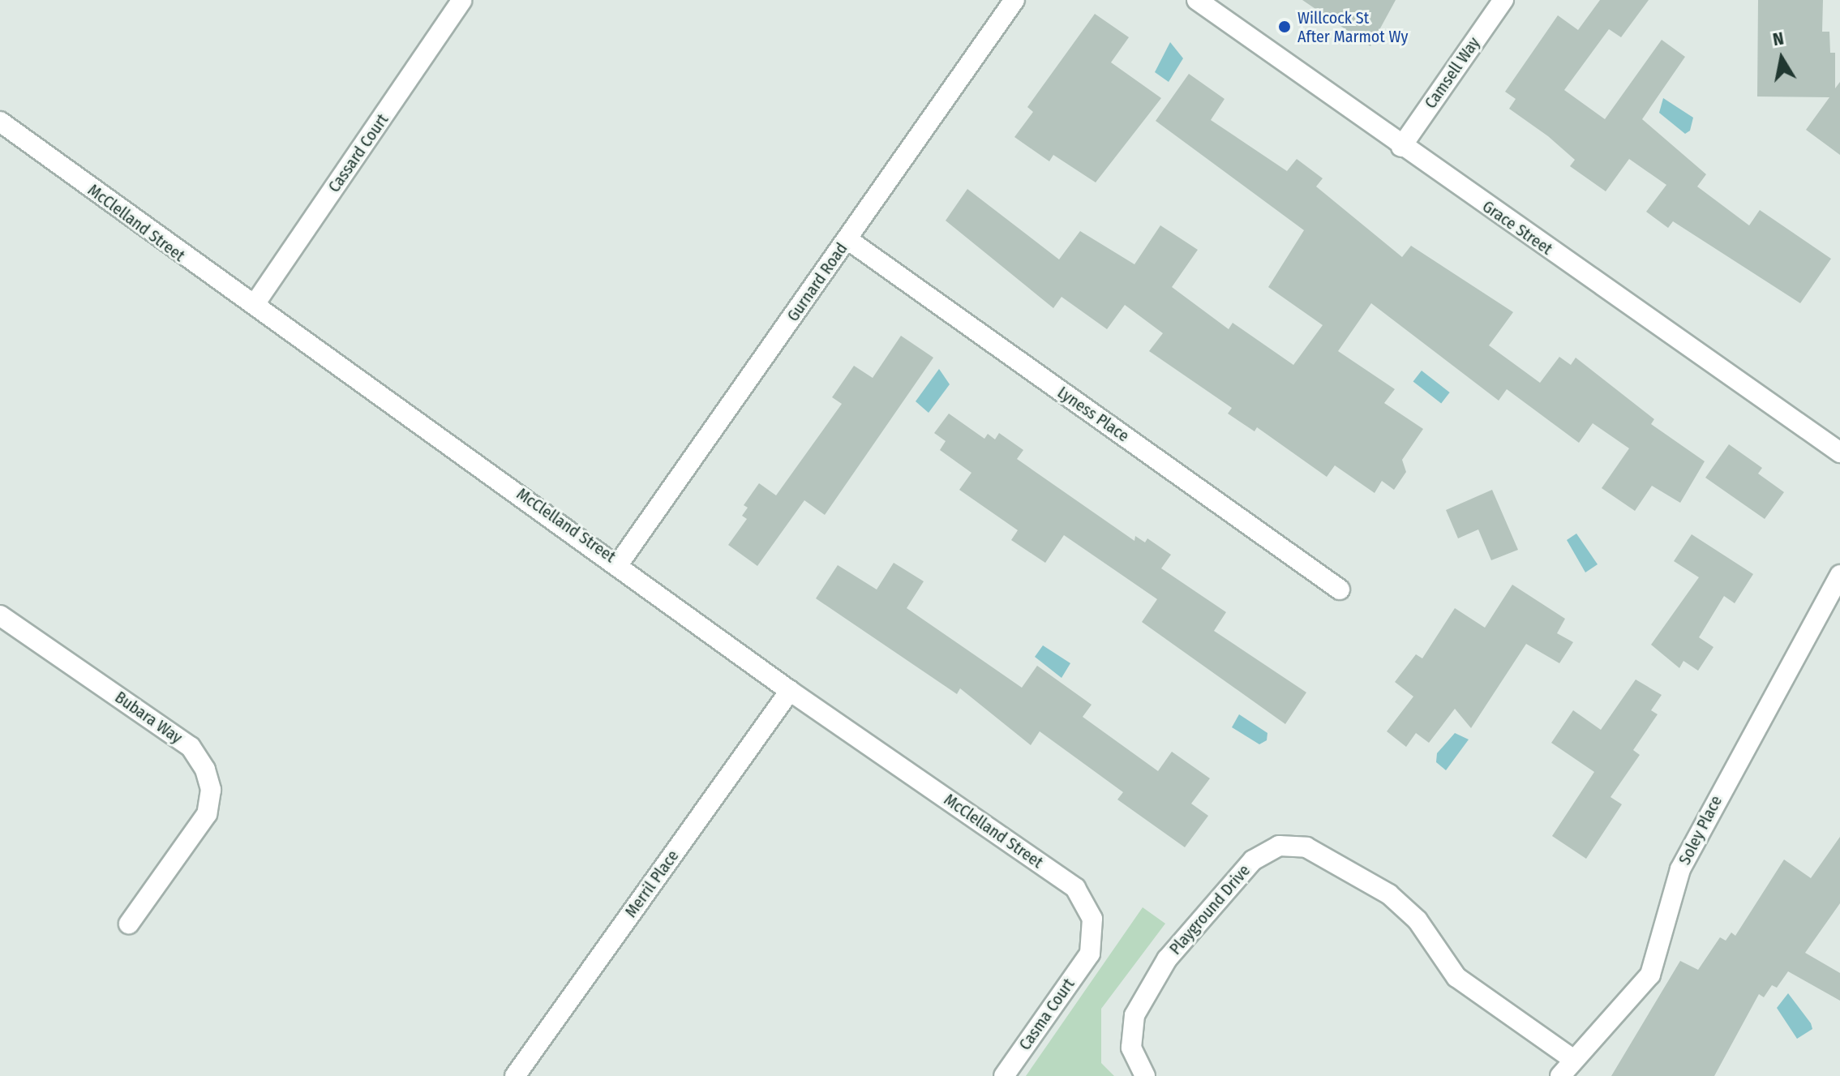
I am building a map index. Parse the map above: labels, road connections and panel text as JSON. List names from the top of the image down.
{
  "streets": {
    "street": [
      "Camsell Way",
      "Cassard Court",
      "McClelland Street",
      "Grace Street",
      "Gurnard Road",
      "Lyness Place",
      "Bubara Way",
      "Soley Place",
      "Merril Place",
      "Playground Drive",
      "Casma Court"
    ]
  },
  "crossings": [
    ["Camsell Way", "Grace Street"],
    ["Cassard Court", "McClelland Street"],
    ["McClelland Street", "Gurnard Road"],
    ["McClelland Street", "Merril Place"],
    ["McClelland Street", "Casma Court"],
    ["Gurnard Road", "Lyness Place"],
    ["Soley Place", "Playground Drive"]
  ],
  "places": ["Willcock St After Marmot Wy"],
  "north": "top"
}
